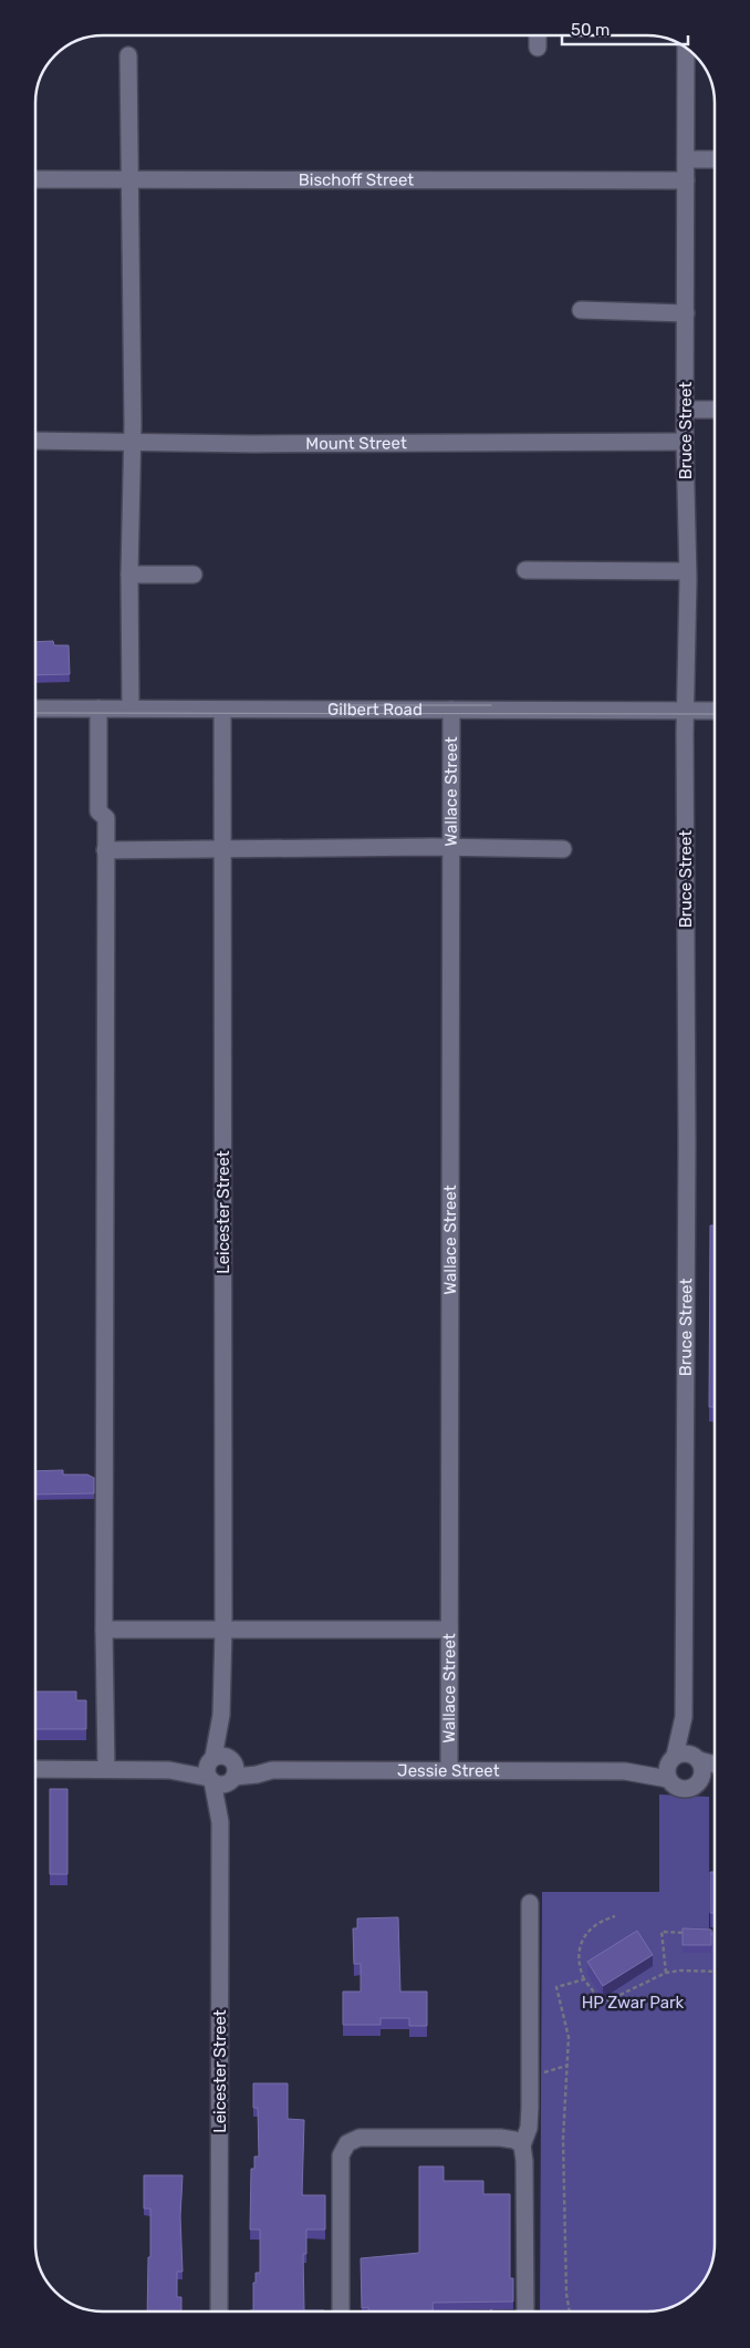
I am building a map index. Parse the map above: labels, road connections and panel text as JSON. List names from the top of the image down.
{
  "streets": {
    "street": [
      "Bischoff Street",
      "Bruce Street",
      "Mount Street",
      "Gilbert Road",
      "Wallace Street",
      "Leicester Street",
      "Jessie Street"
    ]
  },
  "crossings": [
    ["Bischoff Street", "Bruce Street"],
    ["Bruce Street", "Mount Street"],
    ["Bruce Street", "Gilbert Road"],
    ["Bruce Street", "Jessie Street"],
    ["Gilbert Road", "Wallace Street"],
    ["Gilbert Road", "Leicester Street"],
    ["Wallace Street", "Jessie Street"],
    ["Leicester Street", "Jessie Street"]
  ],
  "parks": ["HP Zwar Park"],
  "scale_bar": "50 m"
}
